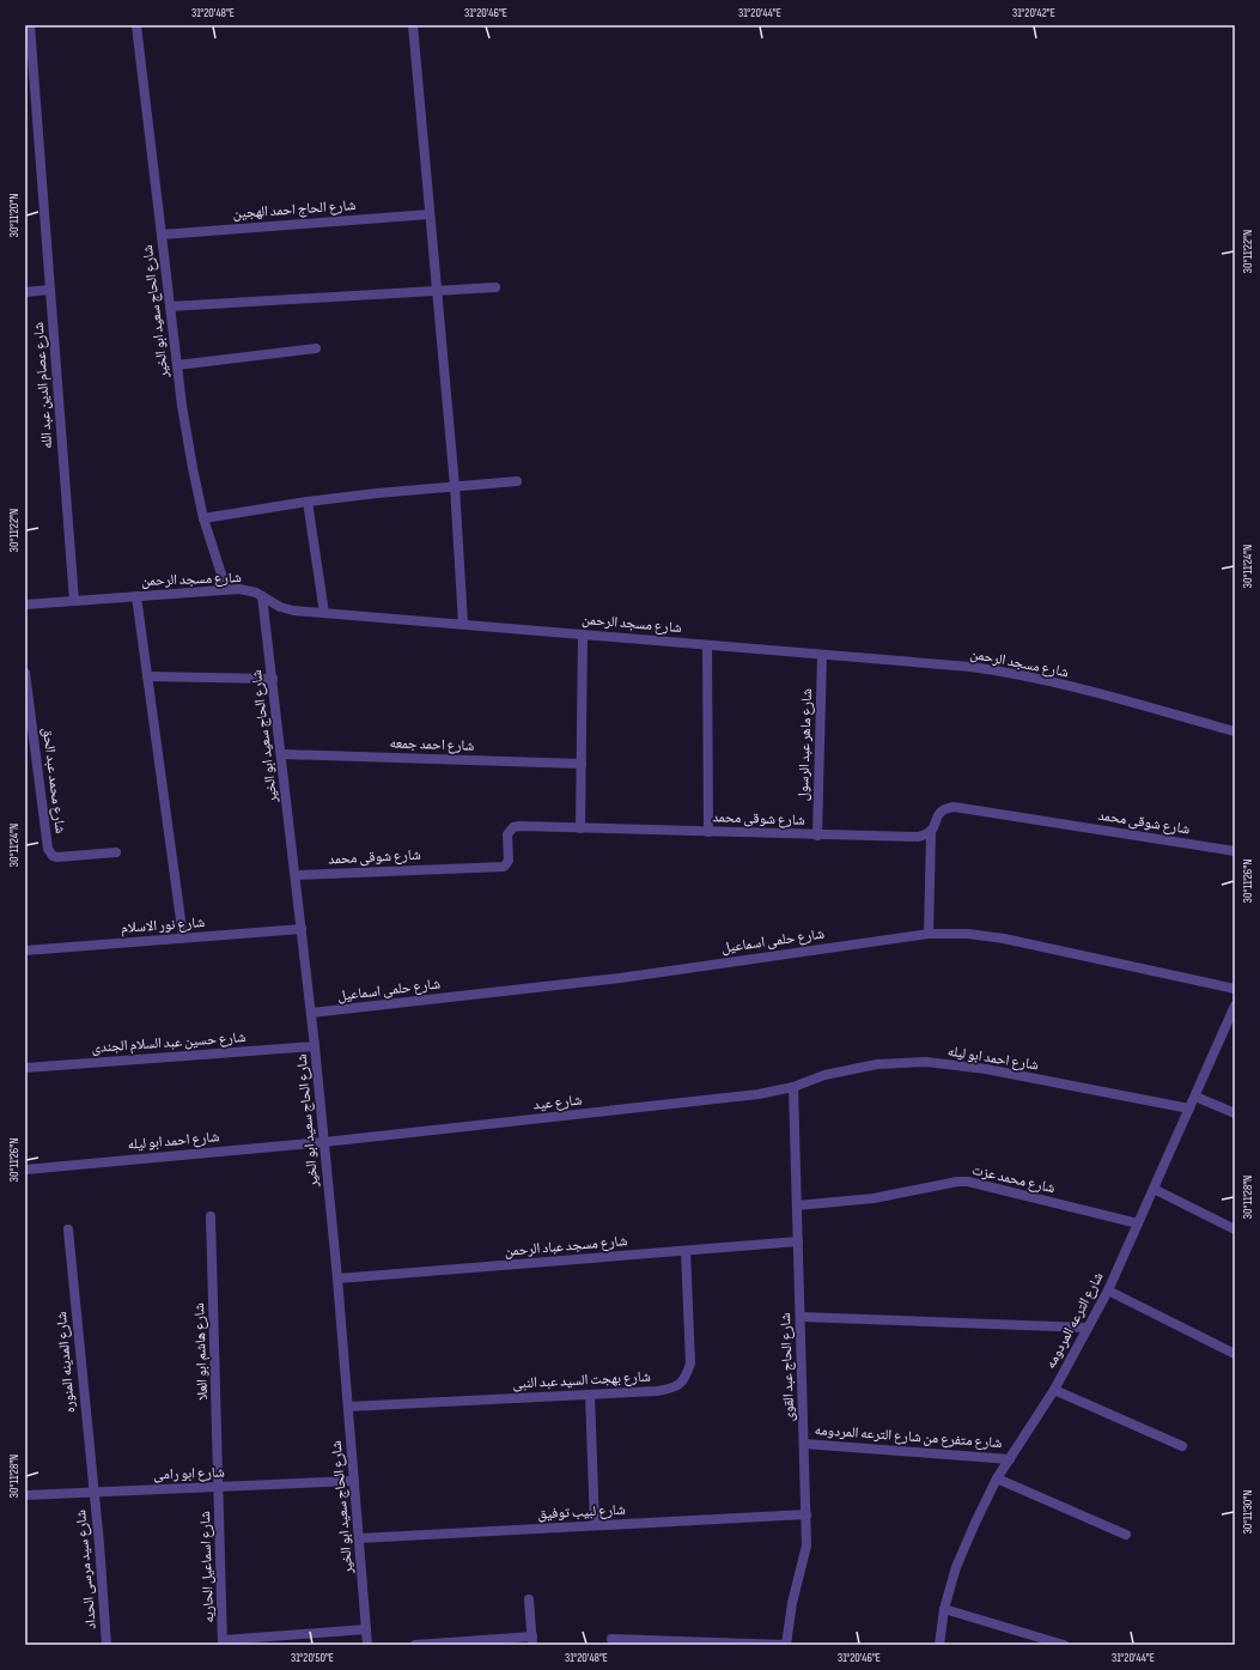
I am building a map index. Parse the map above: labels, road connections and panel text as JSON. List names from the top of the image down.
{
  "streets": {
    "street": [
      "شارع الحاج احمد الهجين",
      "شارع الحاج سعيد ابو الخير",
      "شارع عصام الدين عبد الله",
      "شارع مسجد الرحمن",
      "شارع احمد جمعه",
      "شارع ماهر عبد الرسول",
      "شارع محمد عبد الحق",
      "شارع شوقى محمد",
      "شارع نور الاسلام",
      "شارع حلمى اسماعيل",
      "شارع حسين عبد السلام الجندى",
      "شارع احمد ابو ليله",
      "شارع عيد",
      "شارع محمد عزت",
      "شارع مسجد عباد الرحمن",
      "شارع الترعه المردومه",
      "شارع هاشم ابو العلا",
      "شارع المدينه المنوره",
      "شارع الحاج عبد القوى",
      "شارع بهجت السيد عبد النبى",
      "شارع متفرع من شارع الترعه المردومه",
      "شارع ابو رامى",
      "شارع لبيب توفيق",
      "شارع اسماعيل الحاريه",
      "شارع سيد مرسى الحداد"
    ]
  },
  "crossings": [
    ["شارع الحاج احمد الهجين", "شارع الحاج سعيد ابو الخير"],
    ["شارع الحاج سعيد ابو الخير", "شارع مسجد الرحمن"],
    ["شارع الحاج سعيد ابو الخير", "شارع احمد جمعه"],
    ["شارع الحاج سعيد ابو الخير", "شارع شوقى محمد"],
    ["شارع الحاج سعيد ابو الخير", "شارع نور الاسلام"],
    ["شارع الحاج سعيد ابو الخير", "شارع حلمى اسماعيل"],
    ["شارع الحاج سعيد ابو الخير", "شارع حسين عبد السلام الجندى"],
    ["شارع الحاج سعيد ابو الخير", "شارع احمد ابو ليله"],
    ["شارع الحاج سعيد ابو الخير", "شارع عيد"],
    ["شارع الحاج سعيد ابو الخير", "شارع مسجد عباد الرحمن"],
    ["شارع الحاج سعيد ابو الخير", "شارع بهجت السيد عبد النبى"],
    ["شارع الحاج سعيد ابو الخير", "شارع ابو رامى"],
    ["شارع الحاج سعيد ابو الخير", "شارع لبيب توفيق"],
    ["شارع عصام الدين عبد الله", "شارع مسجد الرحمن"],
    ["شارع مسجد الرحمن", "شارع ماهر عبد الرسول"],
    ["شارع ماهر عبد الرسول", "شارع شوقى محمد"],
    ["شارع احمد ابو ليله", "شارع عيد"],
    ["شارع احمد ابو ليله", "شارع الترعه المردومه"],
    ["شارع احمد ابو ليله", "شارع الحاج عبد القوى"],
    ["شارع عيد", "شارع الحاج عبد القوى"],
    ["شارع محمد عزت", "شارع الترعه المردومه"],
    ["شارع محمد عزت", "شارع الحاج عبد القوى"],
    ["شارع مسجد عباد الرحمن", "شارع الحاج عبد القوى"],
    ["شارع مسجد عباد الرحمن", "شارع بهجت السيد عبد النبى"],
    ["شارع الترعه المردومه", "شارع متفرع من شارع الترعه المردومه"],
    ["شارع هاشم ابو العلا", "شارع ابو رامى"],
    ["شارع هاشم ابو العلا", "شارع اسماعيل الحاريه"],
    ["شارع المدينه المنوره", "شارع ابو رامى"],
    ["شارع المدينه المنوره", "شارع سيد مرسى الحداد"],
    ["شارع الحاج عبد القوى", "شارع متفرع من شارع الترعه المردومه"],
    ["شارع الحاج عبد القوى", "شارع لبيب توفيق"],
    ["شارع ابو رامى", "شارع اسماعيل الحاريه"],
    ["شارع ابو رامى", "شارع سيد مرسى الحداد"]
  ],
  "coordinates": [
    "31°20'48\"E",
    "31°20'46\"E",
    "31°20'44\"E",
    "31°20'42\"E",
    "30°11'20\"N",
    "30°11'22\"N",
    "30°11'24\"N",
    "30°11'26\"N",
    "30°11'28\"N",
    "30°11'30\"N",
    "31°20'50\"E"
  ]
}
